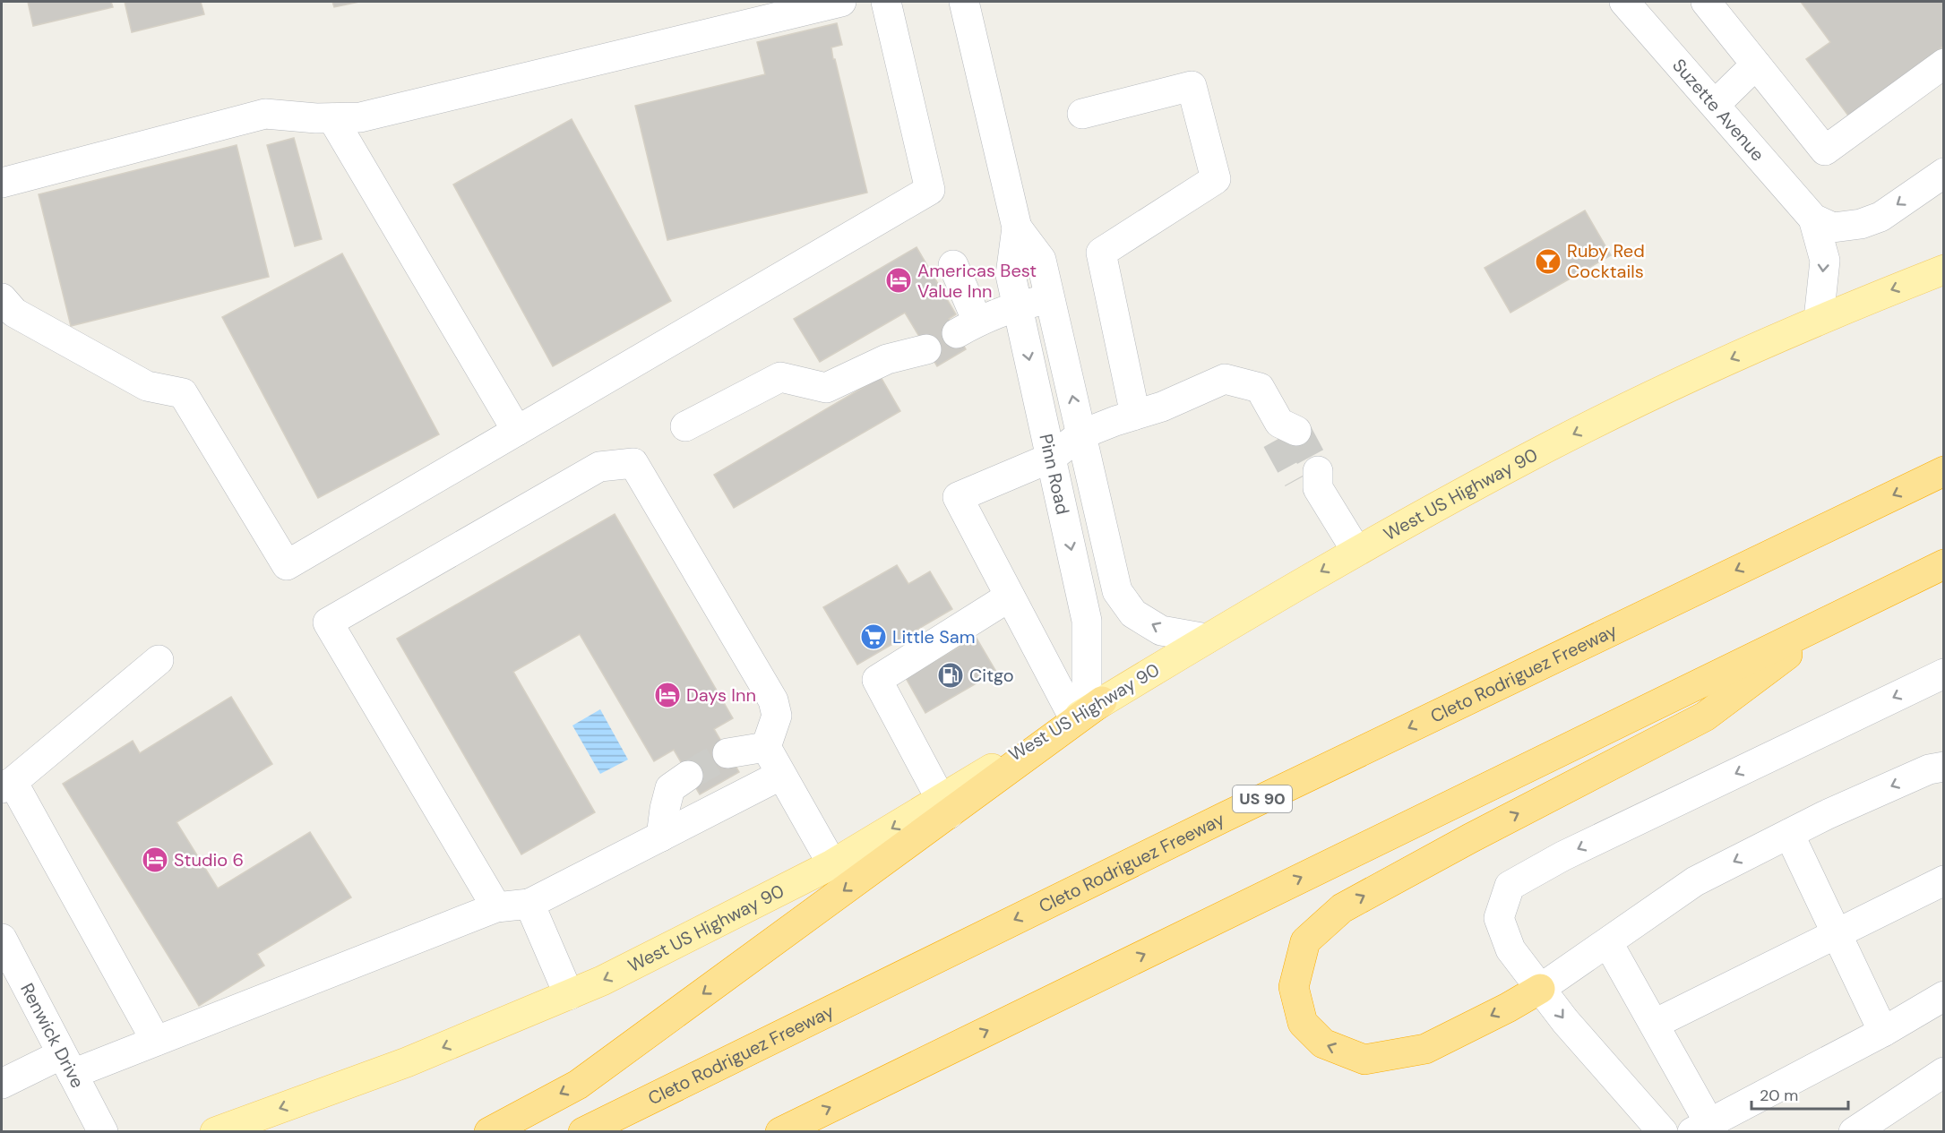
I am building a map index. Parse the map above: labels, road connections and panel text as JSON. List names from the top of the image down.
{
  "streets": {
    "highway": ["Cleto Rodriguez Freeway", "US 90"],
    "main road": ["West US Highway 90"],
    "street": ["Suzette Avenue", "Pinn Road", "Renwick Drive"]
  },
  "crossings": [
    ["Suzette Avenue", "West US Highway 90"],
    ["Pinn Road", "West US Highway 90"]
  ],
  "one_way": ["West US Highway 90"],
  "places": {
    "bar": ["Ruby Red Cocktails"],
    "hotel": ["Americas Best Value Inn", "Days Inn", "Studio 6"],
    "supermarket": ["Little Sam"],
    "fuel station": ["Citgo"]
  },
  "scale_bar": "20 m"
}
